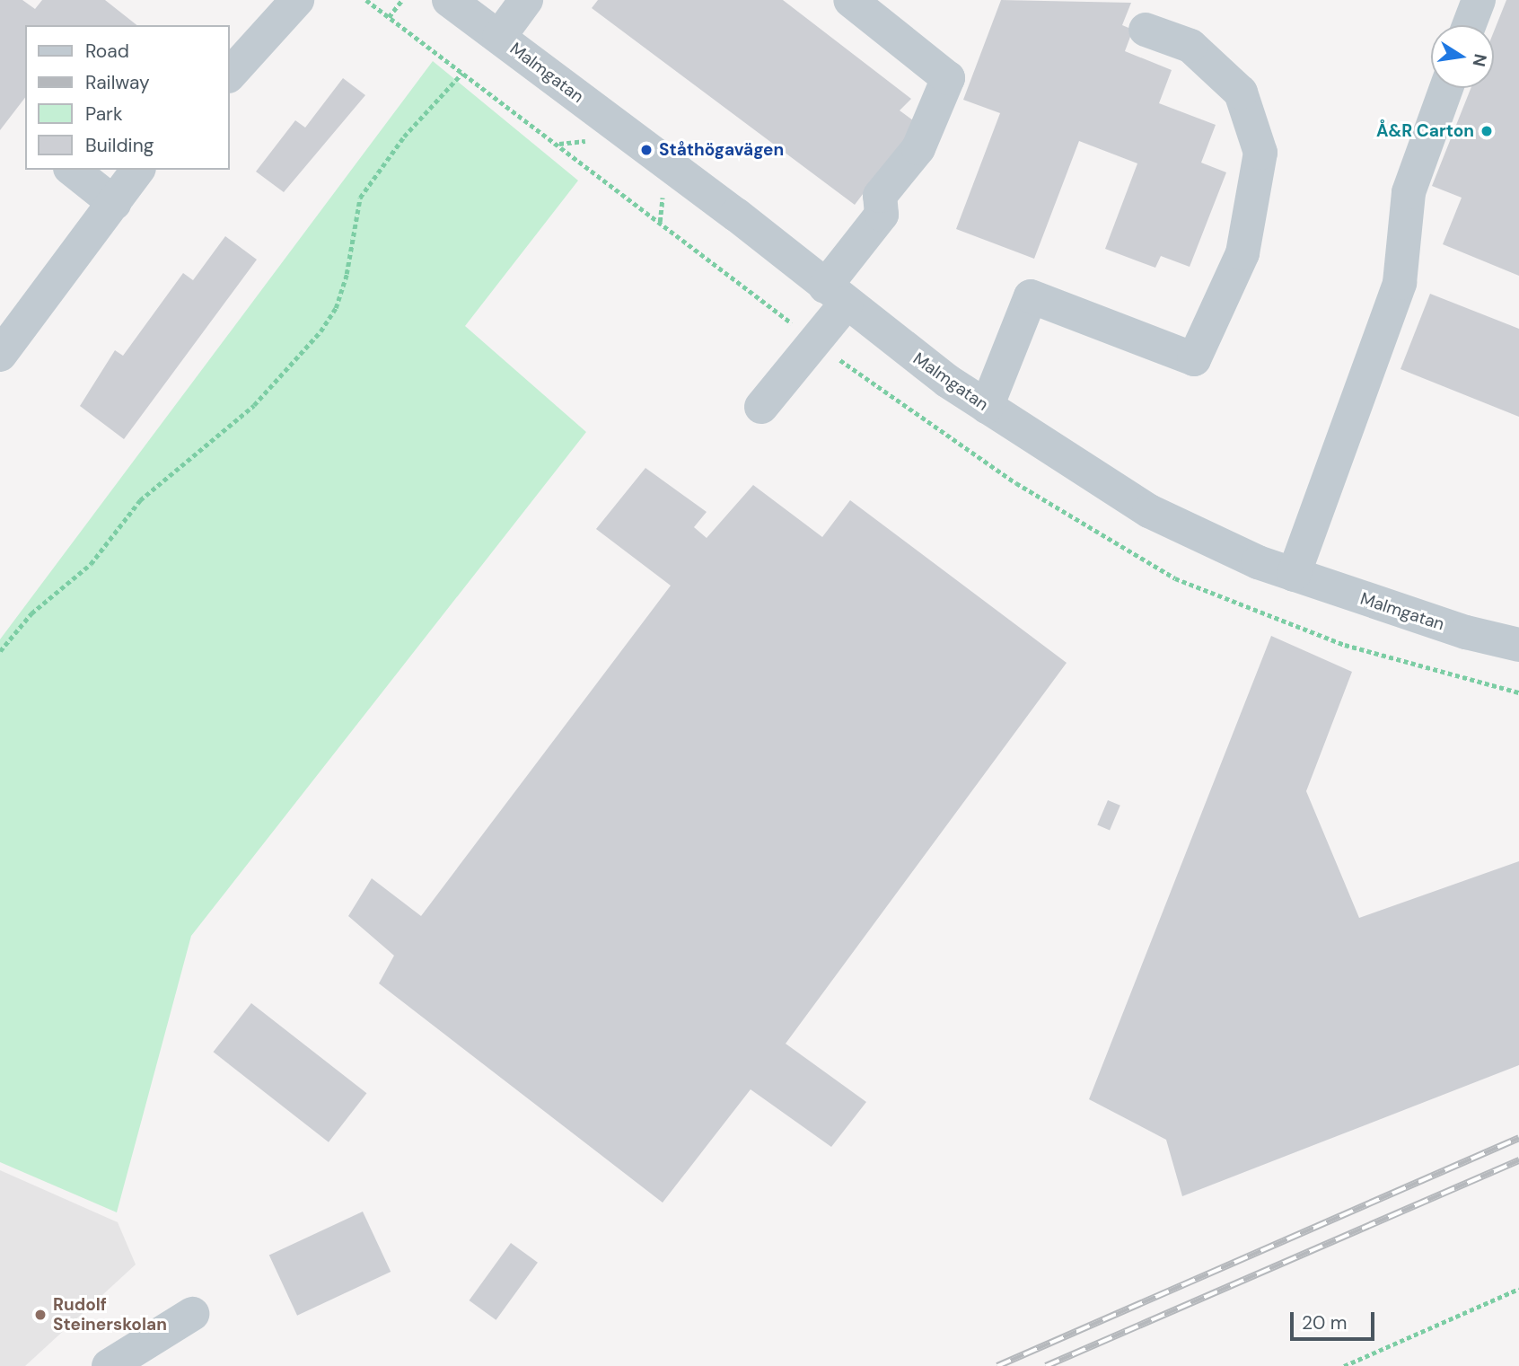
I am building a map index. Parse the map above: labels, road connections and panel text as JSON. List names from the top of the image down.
{
  "streets": {
    "street": ["Malmgatan"]
  },
  "places": ["Å&R Carton", "Ståthögavägen", "Rudolf Steinerskolan"],
  "legend": [
    "Road",
    "Railway",
    "Park",
    "Building"
  ],
  "scale_bar": "20 m",
  "north": "right"
}
